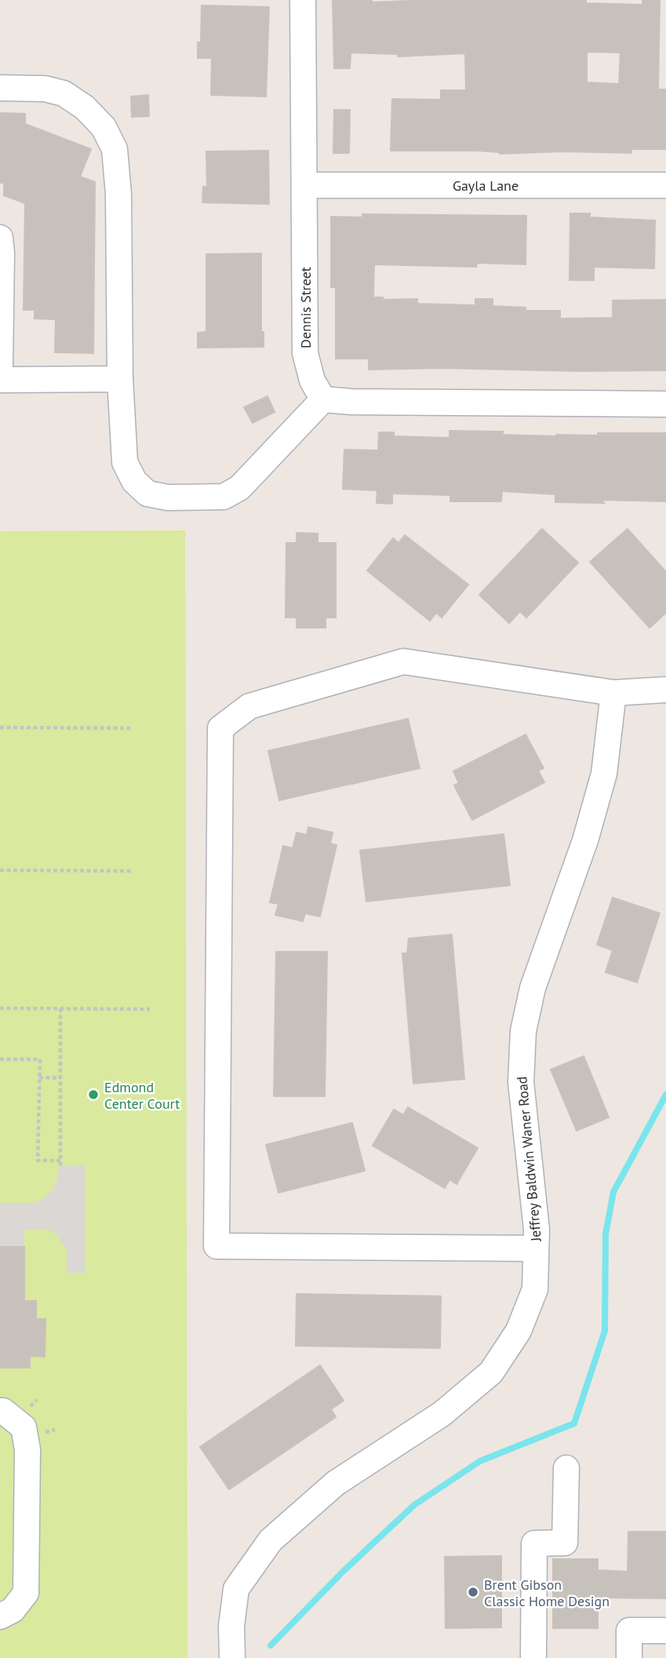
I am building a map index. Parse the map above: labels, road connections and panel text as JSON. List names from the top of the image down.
{
  "streets": {
    "street": ["Gayla Lane", "Dennis Street", "Jeffrey Baldwin Waner Road"]
  },
  "crossings": [
    ["Gayla Lane", "Dennis Street"]
  ],
  "places": ["Edmond Center Court", "Brent Gibson Classic Home Design"]
}
